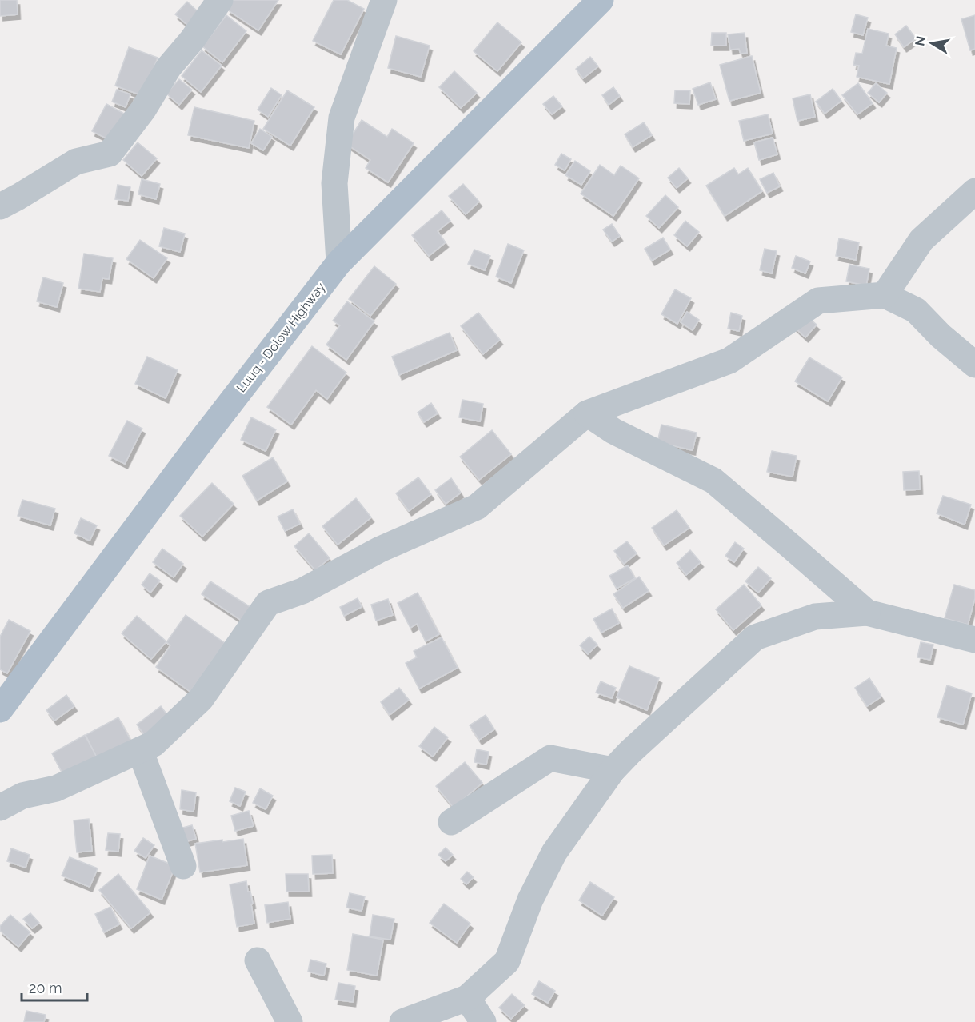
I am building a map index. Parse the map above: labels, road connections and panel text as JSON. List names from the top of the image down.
{
  "streets": {
    "main road": ["Luuq - Dolow Highway"]
  },
  "scale_bar": "20 m",
  "north": "left"
}
